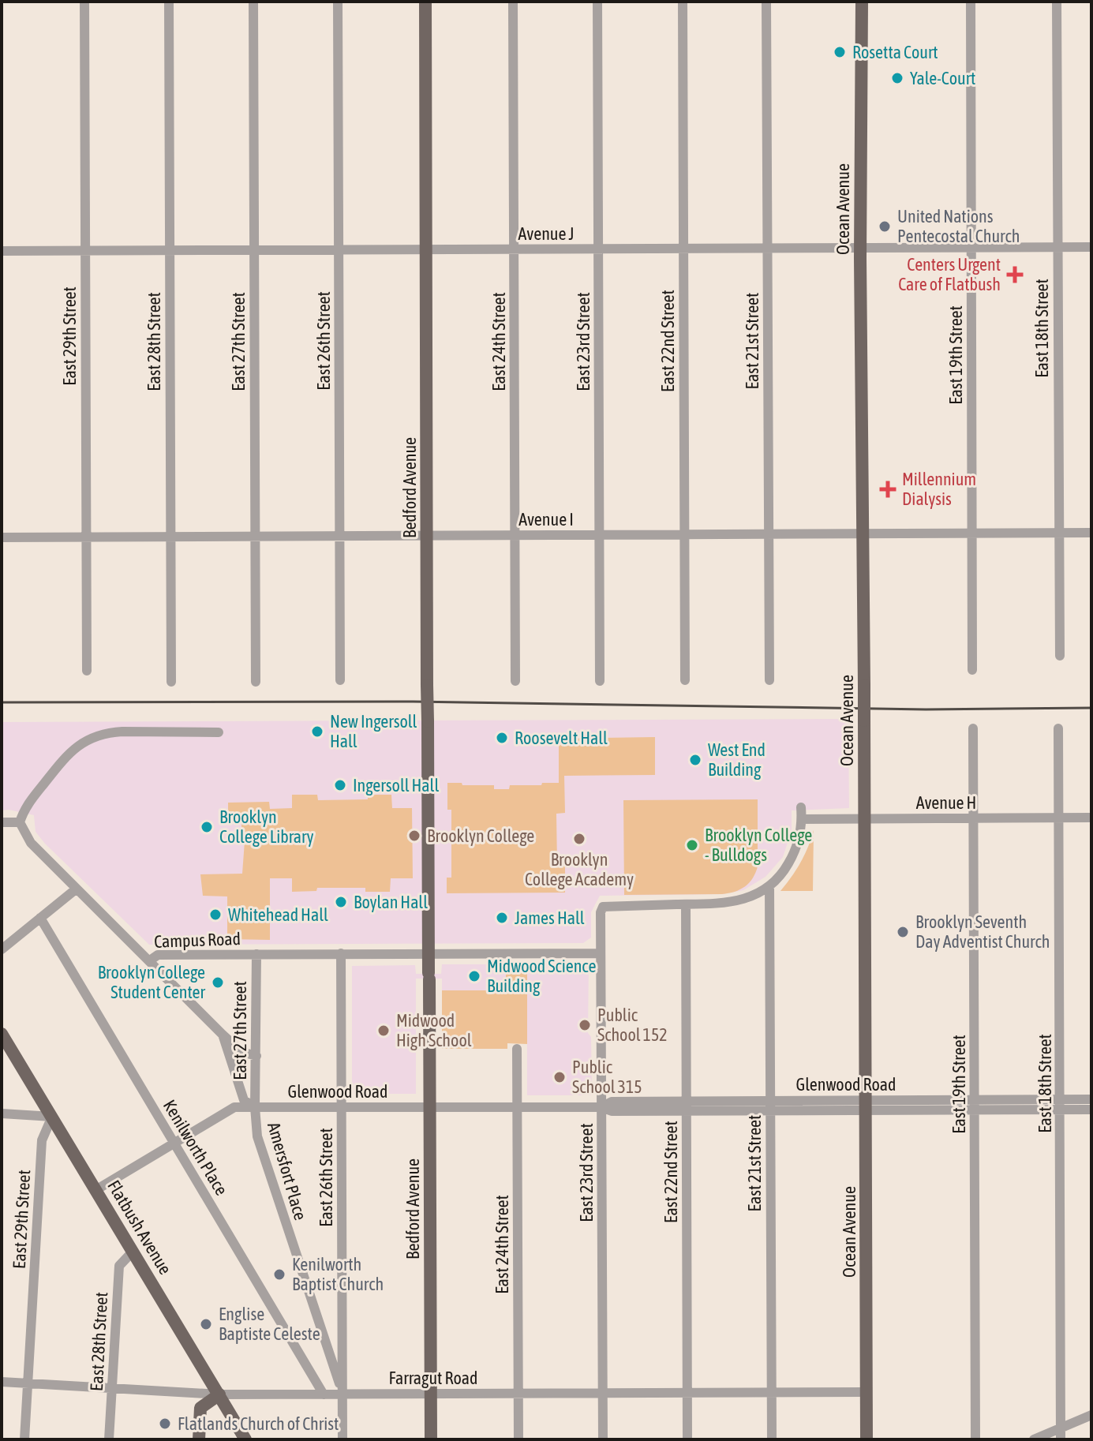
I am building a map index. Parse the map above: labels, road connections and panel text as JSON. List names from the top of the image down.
{
  "streets": {
    "main road": ["Ocean Avenue", "Bedford Avenue", "Flatbush Avenue"],
    "street": [
      "Avenue J",
      "East 18th Street",
      "East 29th Street",
      "East 26th Street",
      "East 22nd Street",
      "East 21st Street",
      "East 28th Street",
      "East 27th Street",
      "East 24th Street",
      "East 23rd Street",
      "East 19th Street",
      "Avenue I",
      "Avenue H",
      "Campus Road",
      "Glenwood Road",
      "Kenilworth Place",
      "Amersfort Place",
      "Farragut Road"
    ]
  },
  "crossings": [
    ["Ocean Avenue", "Avenue J"],
    ["Ocean Avenue", "Avenue I"],
    ["Ocean Avenue", "Avenue H"],
    ["Ocean Avenue", "Glenwood Road"],
    ["Ocean Avenue", "Farragut Road"],
    ["Avenue J", "East 18th Street"],
    ["Avenue J", "East 29th Street"],
    ["Avenue J", "East 26th Street"],
    ["Avenue J", "East 22nd Street"],
    ["Avenue J", "East 21st Street"],
    ["Avenue J", "East 28th Street"],
    ["Avenue J", "East 27th Street"],
    ["Avenue J", "East 24th Street"],
    ["Avenue J", "East 23rd Street"],
    ["Avenue J", "East 19th Street"],
    ["Avenue J", "Bedford Avenue"],
    ["East 18th Street", "Avenue I"],
    ["East 18th Street", "Avenue H"],
    ["East 18th Street", "Glenwood Road"],
    ["East 29th Street", "Avenue I"],
    ["East 29th Street", "Flatbush Avenue"],
    ["East 29th Street", "Farragut Road"],
    ["East 26th Street", "Avenue I"],
    ["East 26th Street", "Campus Road"],
    ["East 26th Street", "Glenwood Road"],
    ["East 26th Street", "Amersfort Place"],
    ["East 26th Street", "Farragut Road"],
    ["East 22nd Street", "East 23rd Street"],
    ["East 22nd Street", "Avenue I"],
    ["East 22nd Street", "Glenwood Road"],
    ["East 22nd Street", "Farragut Road"],
    ["East 21st Street", "Avenue I"],
    ["East 21st Street", "Glenwood Road"],
    ["East 21st Street", "Farragut Road"],
    ["East 28th Street", "Avenue I"],
    ["East 28th Street", "Flatbush Avenue"],
    ["East 28th Street", "Farragut Road"],
    ["East 27th Street", "Avenue I"],
    ["East 27th Street", "Campus Road"],
    ["East 27th Street", "Glenwood Road"],
    ["East 27th Street", "Amersfort Place"],
    ["East 24th Street", "Avenue I"],
    ["East 24th Street", "Glenwood Road"],
    ["East 24th Street", "Farragut Road"],
    ["East 23rd Street", "Avenue I"],
    ["East 23rd Street", "Campus Road"],
    ["East 23rd Street", "Glenwood Road"],
    ["East 23rd Street", "Farragut Road"],
    ["East 19th Street", "Avenue I"],
    ["East 19th Street", "Avenue H"],
    ["East 19th Street", "Glenwood Road"],
    ["Bedford Avenue", "Avenue I"],
    ["Bedford Avenue", "Campus Road"],
    ["Bedford Avenue", "Glenwood Road"],
    ["Bedford Avenue", "Farragut Road"],
    ["Campus Road", "Amersfort Place"],
    ["Glenwood Road", "Kenilworth Place"],
    ["Glenwood Road", "Amersfort Place"],
    ["Glenwood Road", "Flatbush Avenue"],
    ["Kenilworth Place", "Farragut Road"],
    ["Amersfort Place", "Farragut Road"],
    ["Flatbush Avenue", "Farragut Road"]
  ],
  "places": {
    "other": [
      "Rosetta Court",
      "Yale-Court",
      "United Nations Pentecostal Church",
      "New Ingersoll Hall",
      "Roosevelt Hall",
      "West End Building",
      "Ingersoll Hall",
      "Brooklyn College Library",
      "Brooklyn College",
      "Brooklyn College Academy",
      "Brooklyn College - Bulldogs",
      "Boylan Hall",
      "Whitehead Hall",
      "James Hall",
      "Brooklyn Seventh Day Adventist Church",
      "Midwood Science Building",
      "Brooklyn College Student Center",
      "Public School 152",
      "Midwood High School",
      "Public School 315",
      "Kenilworth Baptist Church",
      "Englise Baptiste Celeste",
      "Flatlands Church of Christ"
    ],
    "health": ["Centers Urgent Care of Flatbush", "Millennium Dialysis"]
  }
}
